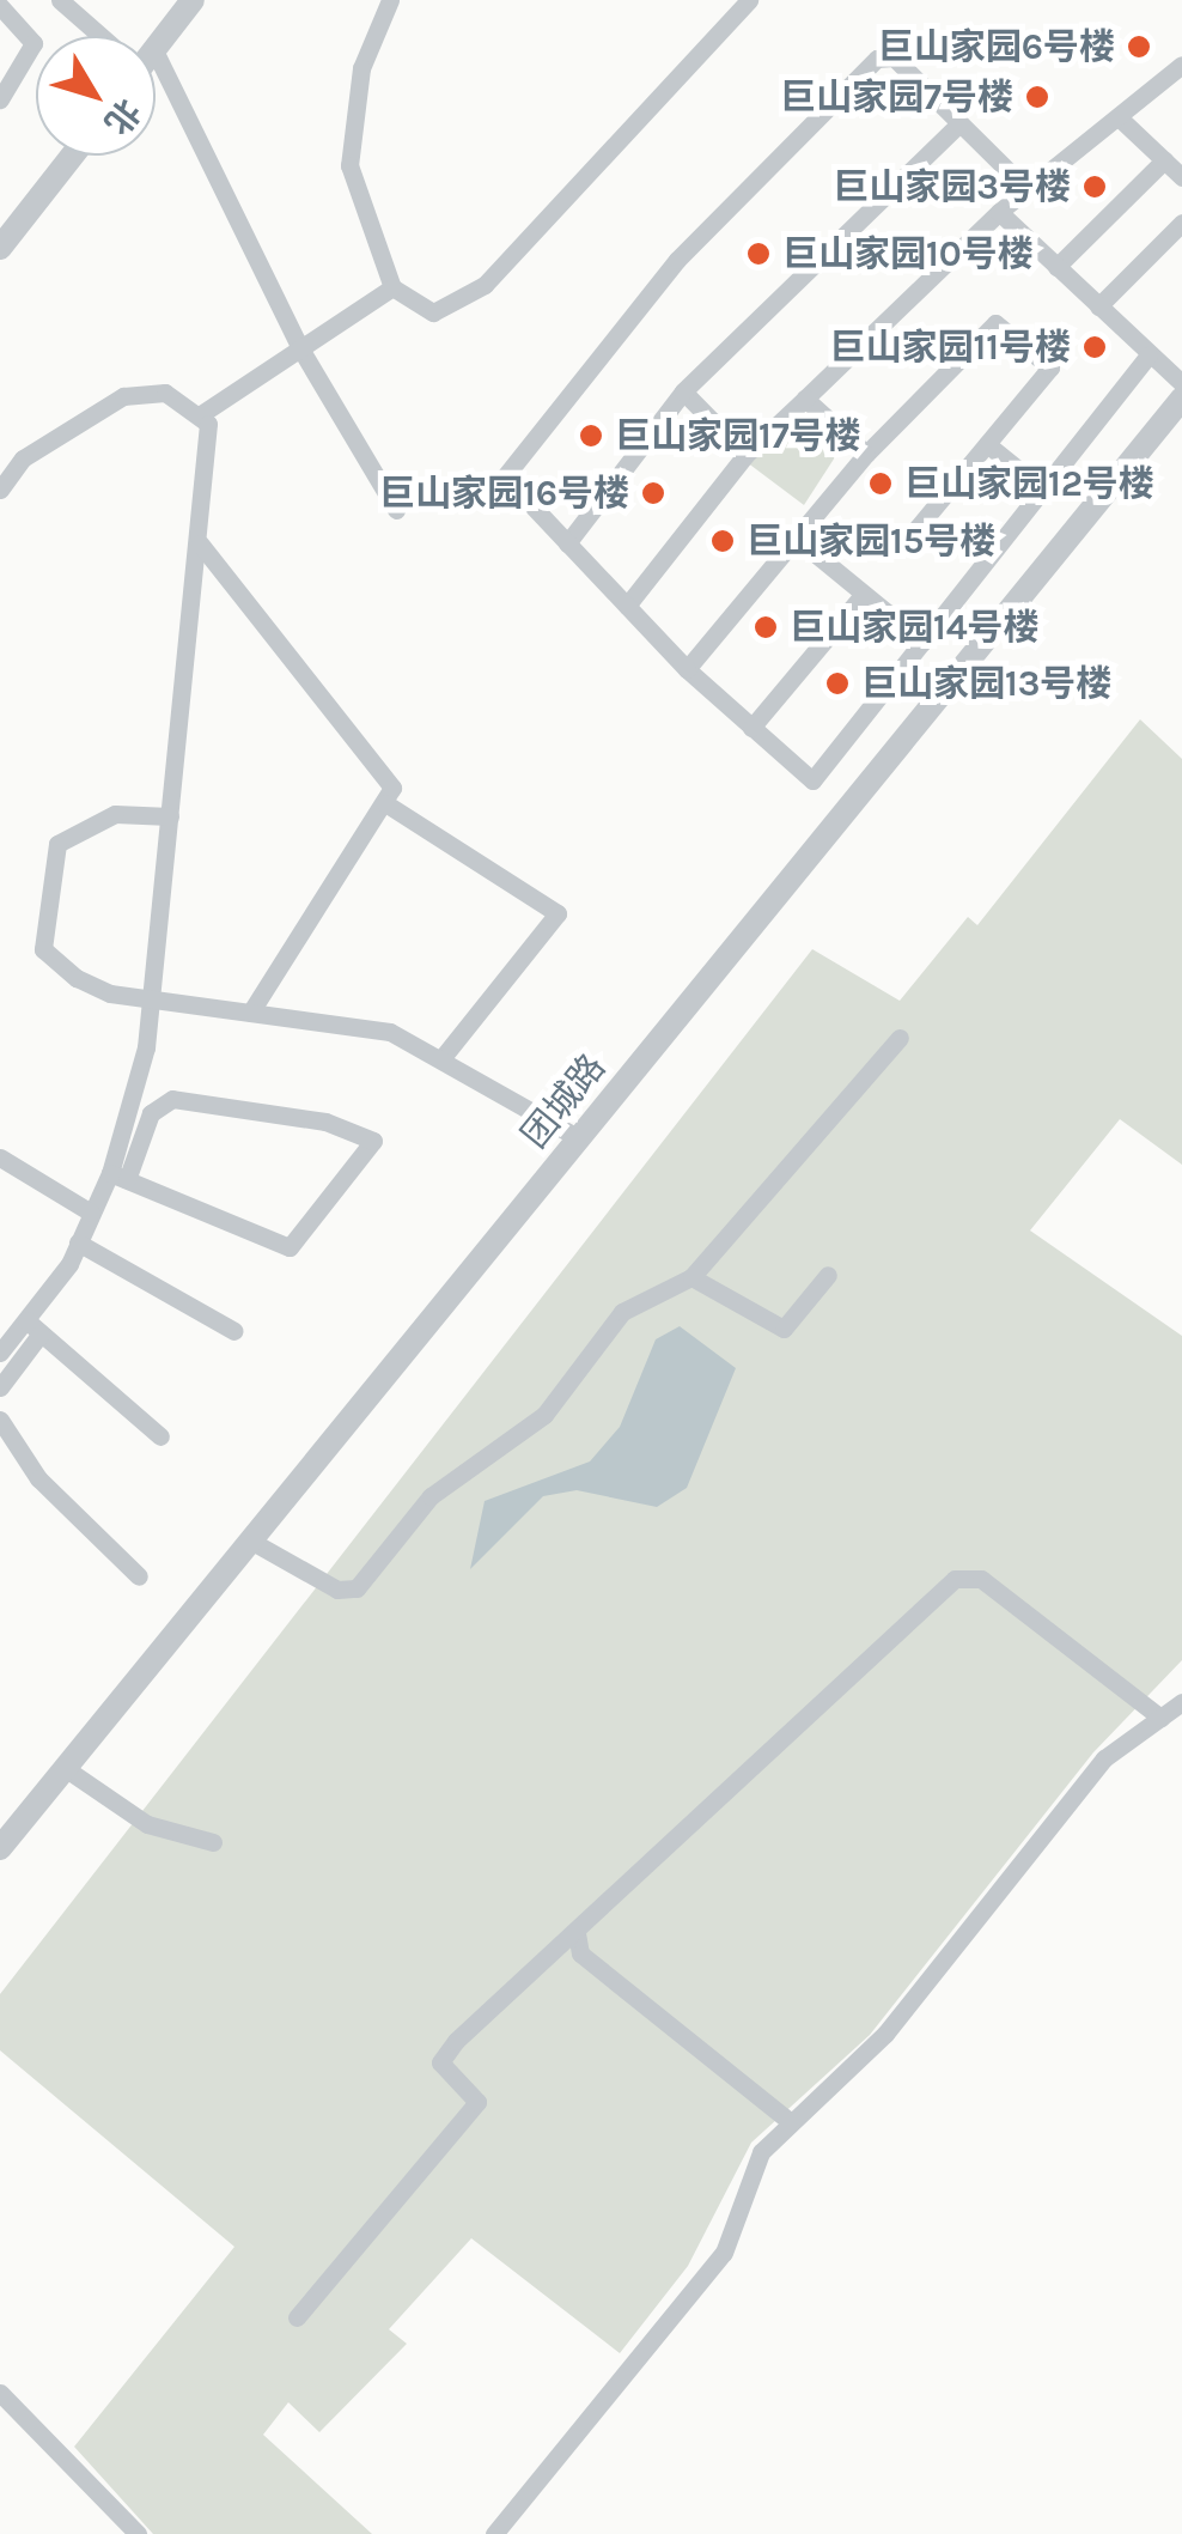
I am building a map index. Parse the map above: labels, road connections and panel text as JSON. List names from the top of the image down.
{
  "streets": {
    "street": ["团城路"]
  },
  "places": [
    "巨山家园6号楼",
    "巨山家园7号楼",
    "巨山家园3号楼",
    "巨山家园10号楼",
    "巨山家园11号楼",
    "巨山家园17号楼",
    "巨山家园12号楼",
    "巨山家园16号楼",
    "巨山家园15号楼",
    "巨山家园14号楼",
    "巨山家园13号楼"
  ],
  "north": "bottom right"
}
